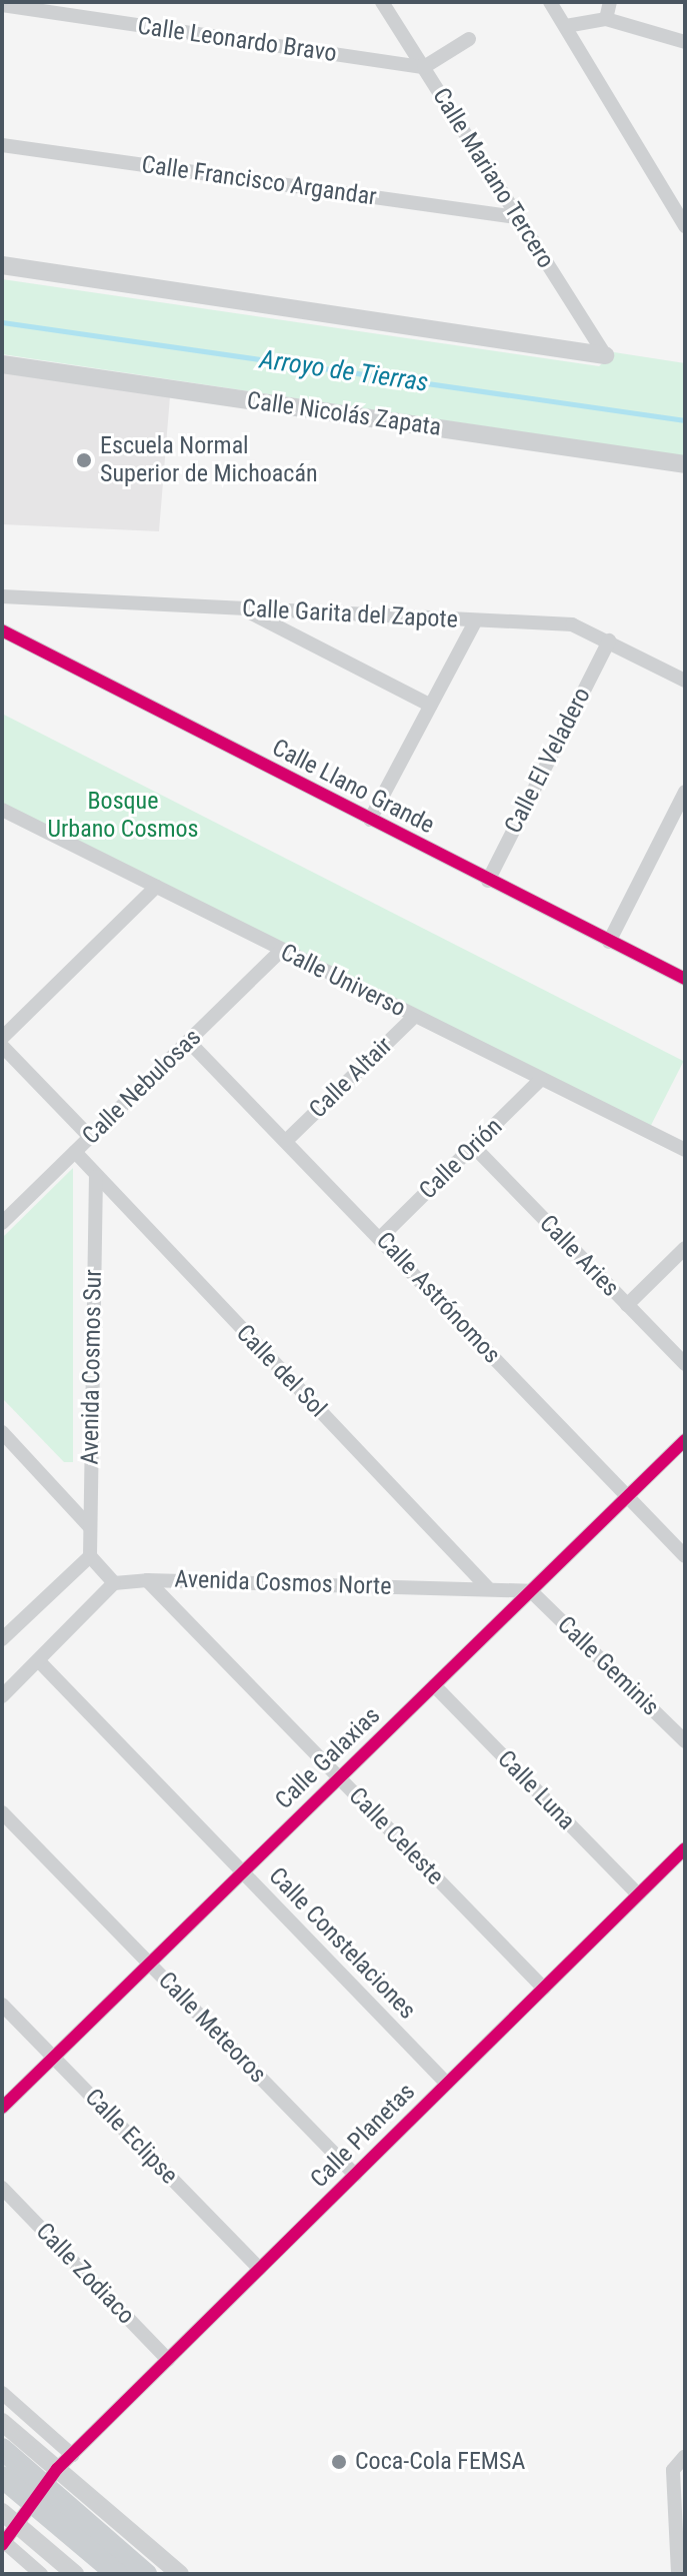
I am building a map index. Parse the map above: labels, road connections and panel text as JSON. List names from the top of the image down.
{
  "streets": {
    "street": [
      "Calle Leonardo Bravo",
      "Calle Mariano Tercero",
      "Calle Francisco Argandar",
      "Calle Nicolás Zapata",
      "Calle Garita del Zapote",
      "Calle El Veladero",
      "Calle Llano Grande",
      "Calle Universo",
      "Calle Altair",
      "Calle Nebulosas",
      "Calle Orión",
      "Calle Aries",
      "Calle Astrónomos",
      "Avenida Cosmos Sur",
      "Calle del Sol",
      "Avenida Cosmos Norte",
      "Calle Geminis",
      "Calle Galaxias",
      "Calle Luna",
      "Calle Celeste",
      "Calle Constelaciones",
      "Calle Meteoros",
      "Calle Planetas",
      "Calle Eclipse",
      "Calle Zodiaco"
    ]
  },
  "crossings": [
    ["Calle Leonardo Bravo", "Calle Mariano Tercero"],
    ["Calle Mariano Tercero", "Calle Francisco Argandar"],
    ["Calle Garita del Zapote", "Calle El Veladero"],
    ["Calle El Veladero", "Calle Llano Grande"],
    ["Calle Universo", "Calle Altair"],
    ["Calle Universo", "Calle Nebulosas"],
    ["Calle Universo", "Calle Orión"],
    ["Calle Altair", "Calle Astrónomos"],
    ["Calle Nebulosas", "Calle Astrónomos"],
    ["Calle Nebulosas", "Calle del Sol"],
    ["Calle Orión", "Calle Aries"],
    ["Calle Orión", "Calle Astrónomos"],
    ["Calle Astrónomos", "Calle Galaxias"],
    ["Avenida Cosmos Sur", "Calle del Sol"],
    ["Calle del Sol", "Avenida Cosmos Norte"],
    ["Avenida Cosmos Norte", "Calle Geminis"],
    ["Avenida Cosmos Norte", "Calle Galaxias"],
    ["Avenida Cosmos Norte", "Calle Celeste"],
    ["Calle Geminis", "Calle Galaxias"],
    ["Calle Galaxias", "Calle Luna"],
    ["Calle Galaxias", "Calle Celeste"],
    ["Calle Galaxias", "Calle Constelaciones"],
    ["Calle Galaxias", "Calle Meteoros"],
    ["Calle Galaxias", "Calle Eclipse"],
    ["Calle Luna", "Calle Planetas"],
    ["Calle Celeste", "Calle Planetas"],
    ["Calle Constelaciones", "Calle Planetas"],
    ["Calle Meteoros", "Calle Planetas"],
    ["Calle Planetas", "Calle Eclipse"],
    ["Calle Planetas", "Calle Zodiaco"]
  ],
  "water": ["Arroyo de Tierras"],
  "parks": ["Bosque Urbano Cosmos"],
  "places": ["Escuela Normal Superior de Michoacán", "Coca-Cola FEMSA"]
}
